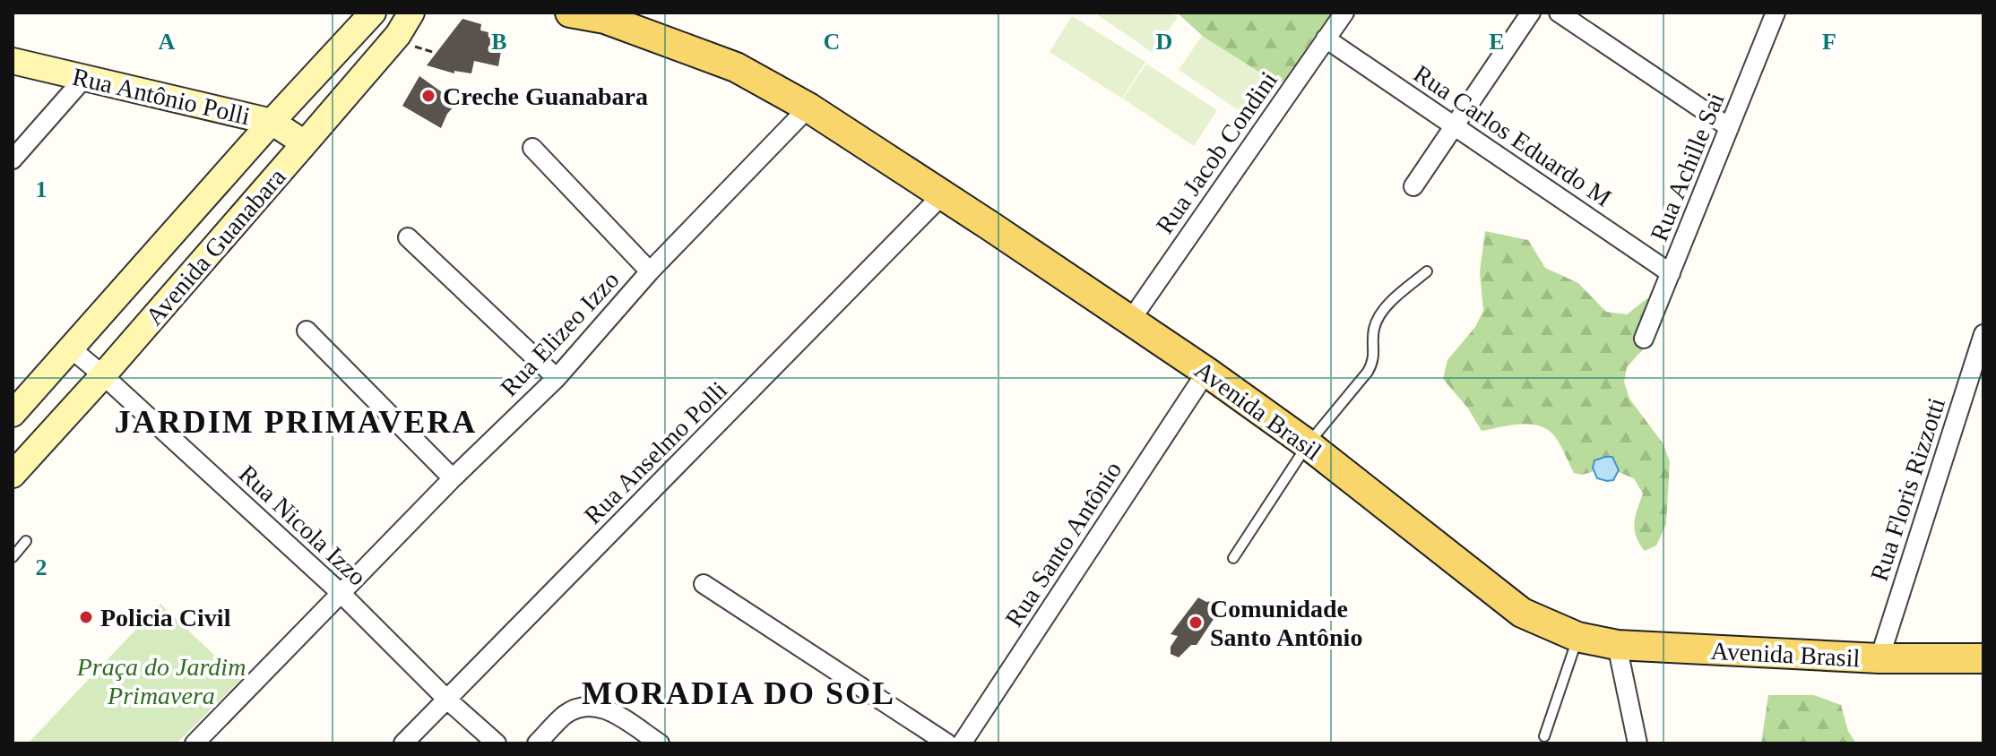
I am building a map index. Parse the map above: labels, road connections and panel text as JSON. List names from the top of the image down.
{
  "streets": {
    "main road": ["Rua Antônio Polli", "Avenida Guanabara", "Avenida Brasil"],
    "street": [
      "Rua Carlos Eduardo M",
      "Rua Jacob Condini",
      "Rua Achille Sai",
      "Rua Elizeo Izzo",
      "Rua Anselmo Polli",
      "Rua Floris Rizzotti",
      "Rua Nicola Izzo",
      "Rua Santo Antônio"
    ]
  },
  "crossings": [
    ["Rua Antônio Polli", "Avenida Guanabara"],
    ["Rua Carlos Eduardo M", "Rua Jacob Condini"],
    ["Rua Carlos Eduardo M", "Rua Achille Sai"],
    ["Rua Jacob Condini", "Avenida Brasil"],
    ["Avenida Guanabara", "Rua Nicola Izzo"],
    ["Rua Elizeo Izzo", "Avenida Brasil"],
    ["Rua Elizeo Izzo", "Rua Nicola Izzo"],
    ["Avenida Brasil", "Rua Anselmo Polli"],
    ["Avenida Brasil", "Rua Floris Rizzotti"],
    ["Avenida Brasil", "Rua Santo Antônio"],
    ["Rua Anselmo Polli", "Rua Nicola Izzo"]
  ],
  "districts": ["JARDIM PRIMAVERA", "MORADIA DO SOL"],
  "parks": ["Praça do Jardim Primavera"],
  "places": ["Creche Guanabara", "Policia Civil", "Comunidade Santo Antônio"],
  "grid": {
    "columns": [
      "A",
      "B",
      "C",
      "D",
      "E",
      "F"
    ],
    "rows": ["1", "2"]
  }
}
